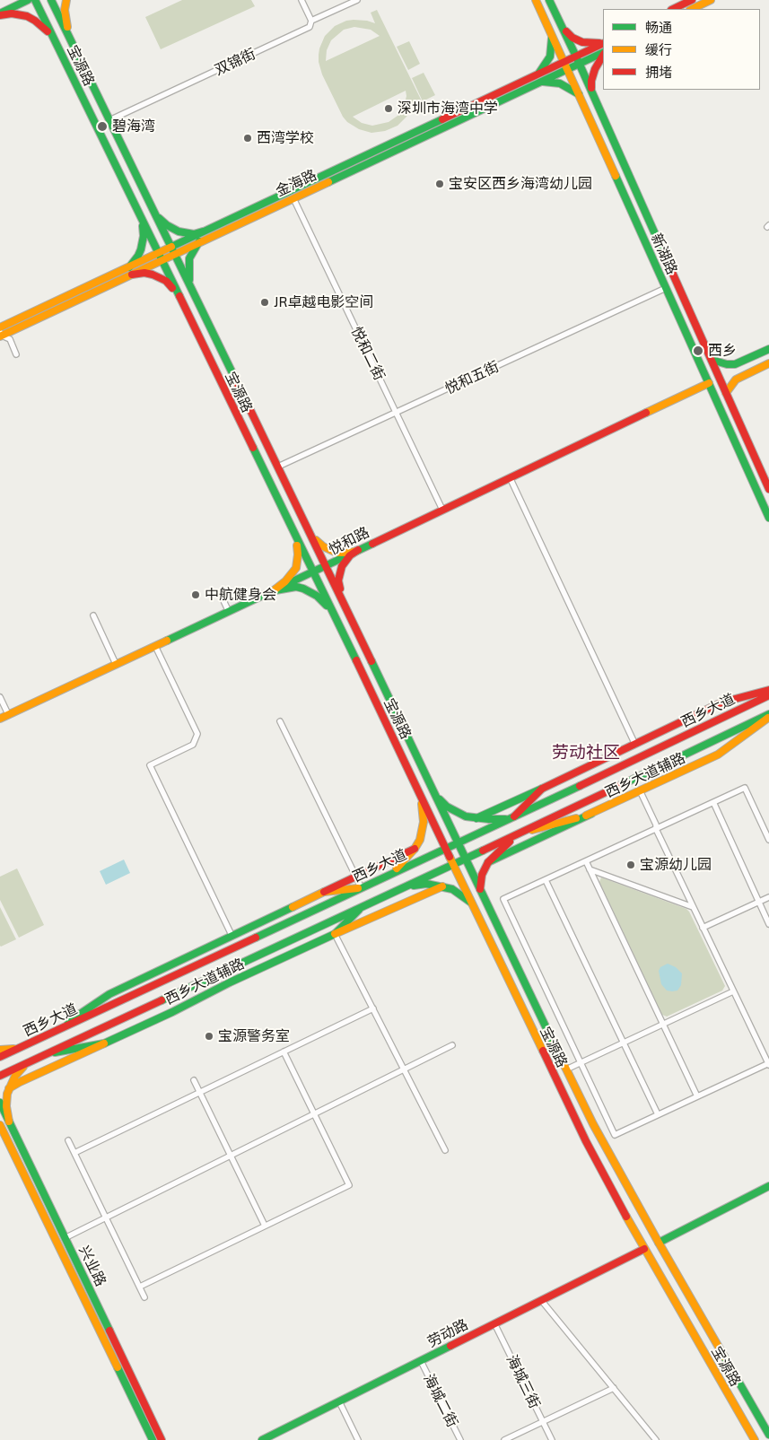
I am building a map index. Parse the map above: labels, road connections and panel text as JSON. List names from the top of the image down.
{
  "streets": {
    "main road": [
      "宝源路",
      "金海路",
      "新湖路",
      "悦和路",
      "西乡大道",
      "西乡大道辅路",
      "兴业路",
      "劳动路"
    ],
    "street": [
      "双锦街",
      "悦和二街",
      "悦和五街",
      "海城三街",
      "海城二街"
    ]
  },
  "crossings": [
    ["双锦街", "宝源路"],
    ["宝源路", "金海路"],
    ["宝源路", "悦和五街"],
    ["宝源路", "悦和路"],
    ["宝源路", "西乡大道"],
    ["宝源路", "劳动路"],
    ["金海路", "新湖路"],
    ["金海路", "悦和二街"],
    ["新湖路", "悦和五街"],
    ["新湖路", "悦和路"],
    ["悦和二街", "悦和五街"],
    ["悦和二街", "悦和路"],
    ["西乡大道", "西乡大道辅路"],
    ["劳动路", "海城三街"],
    ["劳动路", "海城二街"]
  ],
  "districts": ["劳动社区"],
  "places": [
    "深圳市海湾中学",
    "碧海湾",
    "西湾学校",
    "宝安区西乡海湾幼儿园",
    "JR卓越电影空间",
    "西乡",
    "中航健身会",
    "宝源幼儿园",
    "宝源警务室"
  ],
  "legend": ["畅通", "缓行", "拥堵"]
}
